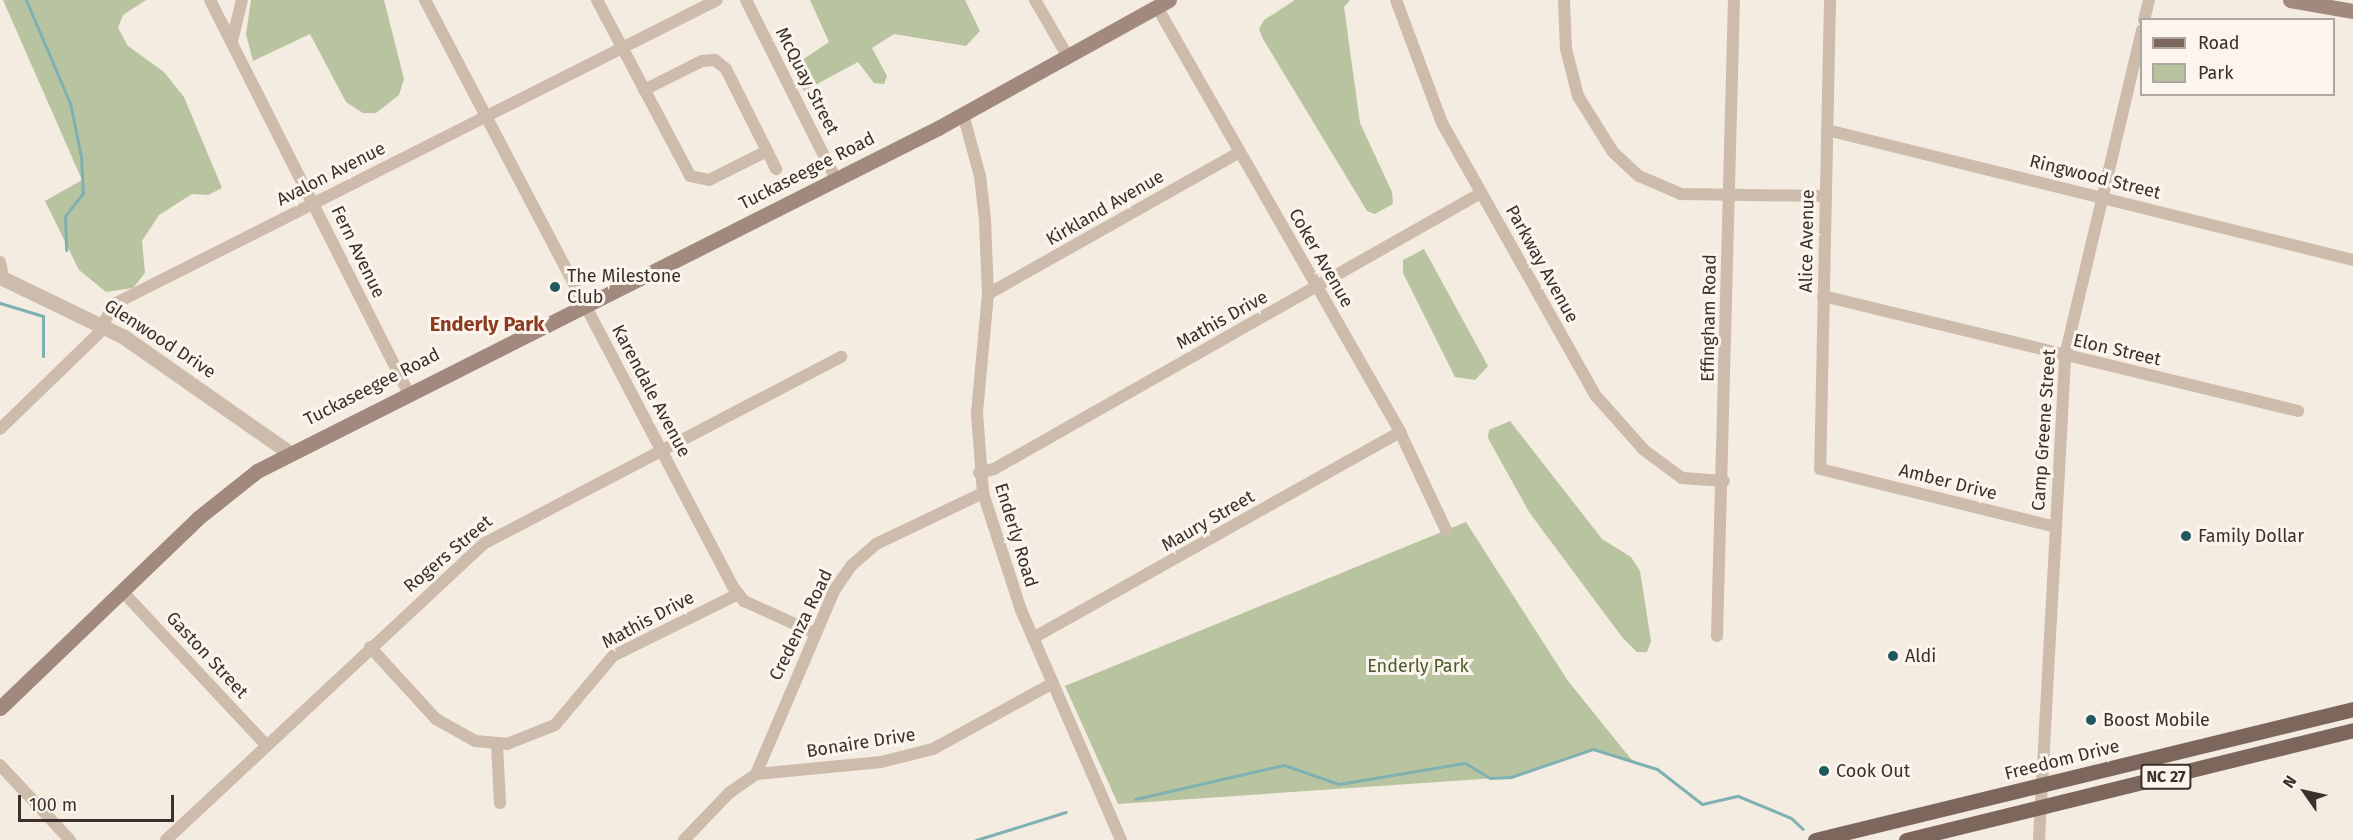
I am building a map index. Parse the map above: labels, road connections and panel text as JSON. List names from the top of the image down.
{
  "streets": {
    "main road": ["Tuckaseegee Road", "Freedom Drive", "NC 27"],
    "street": [
      "McQuay Street",
      "Avalon Avenue",
      "Ringwood Street",
      "Kirkland Avenue",
      "Alice Avenue",
      "Fern Avenue",
      "Coker Avenue",
      "Parkway Avenue",
      "Effingham Road",
      "Mathis Drive",
      "Glenwood Drive",
      "Elon Street",
      "Karendale Avenue",
      "Camp Greene Street",
      "Amber Drive",
      "Maury Street",
      "Enderly Road",
      "Rogers Street",
      "Credenza Road",
      "Gaston Street",
      "Bonaire Drive"
    ]
  },
  "crossings": [
    ["McQuay Street", "Tuckaseegee Road"],
    ["Tuckaseegee Road", "Fern Avenue"],
    ["Tuckaseegee Road", "Coker Avenue"],
    ["Tuckaseegee Road", "Glenwood Drive"],
    ["Tuckaseegee Road", "Karendale Avenue"],
    ["Tuckaseegee Road", "Enderly Road"],
    ["Tuckaseegee Road", "Gaston Street"],
    ["Avalon Avenue", "Fern Avenue"],
    ["Avalon Avenue", "Glenwood Drive"],
    ["Avalon Avenue", "Karendale Avenue"],
    ["Ringwood Street", "Alice Avenue"],
    ["Ringwood Street", "Camp Greene Street"],
    ["Kirkland Avenue", "Coker Avenue"],
    ["Kirkland Avenue", "Enderly Road"],
    ["Alice Avenue", "Elon Street"],
    ["Alice Avenue", "Amber Drive"],
    ["Coker Avenue", "Mathis Drive"],
    ["Coker Avenue", "Maury Street"],
    ["Parkway Avenue", "Effingham Road"],
    ["Parkway Avenue", "Mathis Drive"],
    ["Mathis Drive", "Karendale Avenue"],
    ["Mathis Drive", "Enderly Road"],
    ["Mathis Drive", "Rogers Street"],
    ["Elon Street", "Camp Greene Street"],
    ["Karendale Avenue", "Rogers Street"],
    ["Camp Greene Street", "Amber Drive"],
    ["Camp Greene Street", "Freedom Drive"],
    ["Camp Greene Street", "NC 27"],
    ["Maury Street", "Enderly Road"],
    ["Enderly Road", "Credenza Road"],
    ["Enderly Road", "Bonaire Drive"],
    ["Rogers Street", "Gaston Street"],
    ["Credenza Road", "Bonaire Drive"]
  ],
  "districts": ["Enderly Park"],
  "parks": ["Enderly Park"],
  "places": [
    "The Milestone Club",
    "Family Dollar",
    "Aldi",
    "Boost Mobile",
    "Cook Out"
  ],
  "legend": ["Road", "Park"],
  "scale_bar": "100 m",
  "north": "top left"
}
